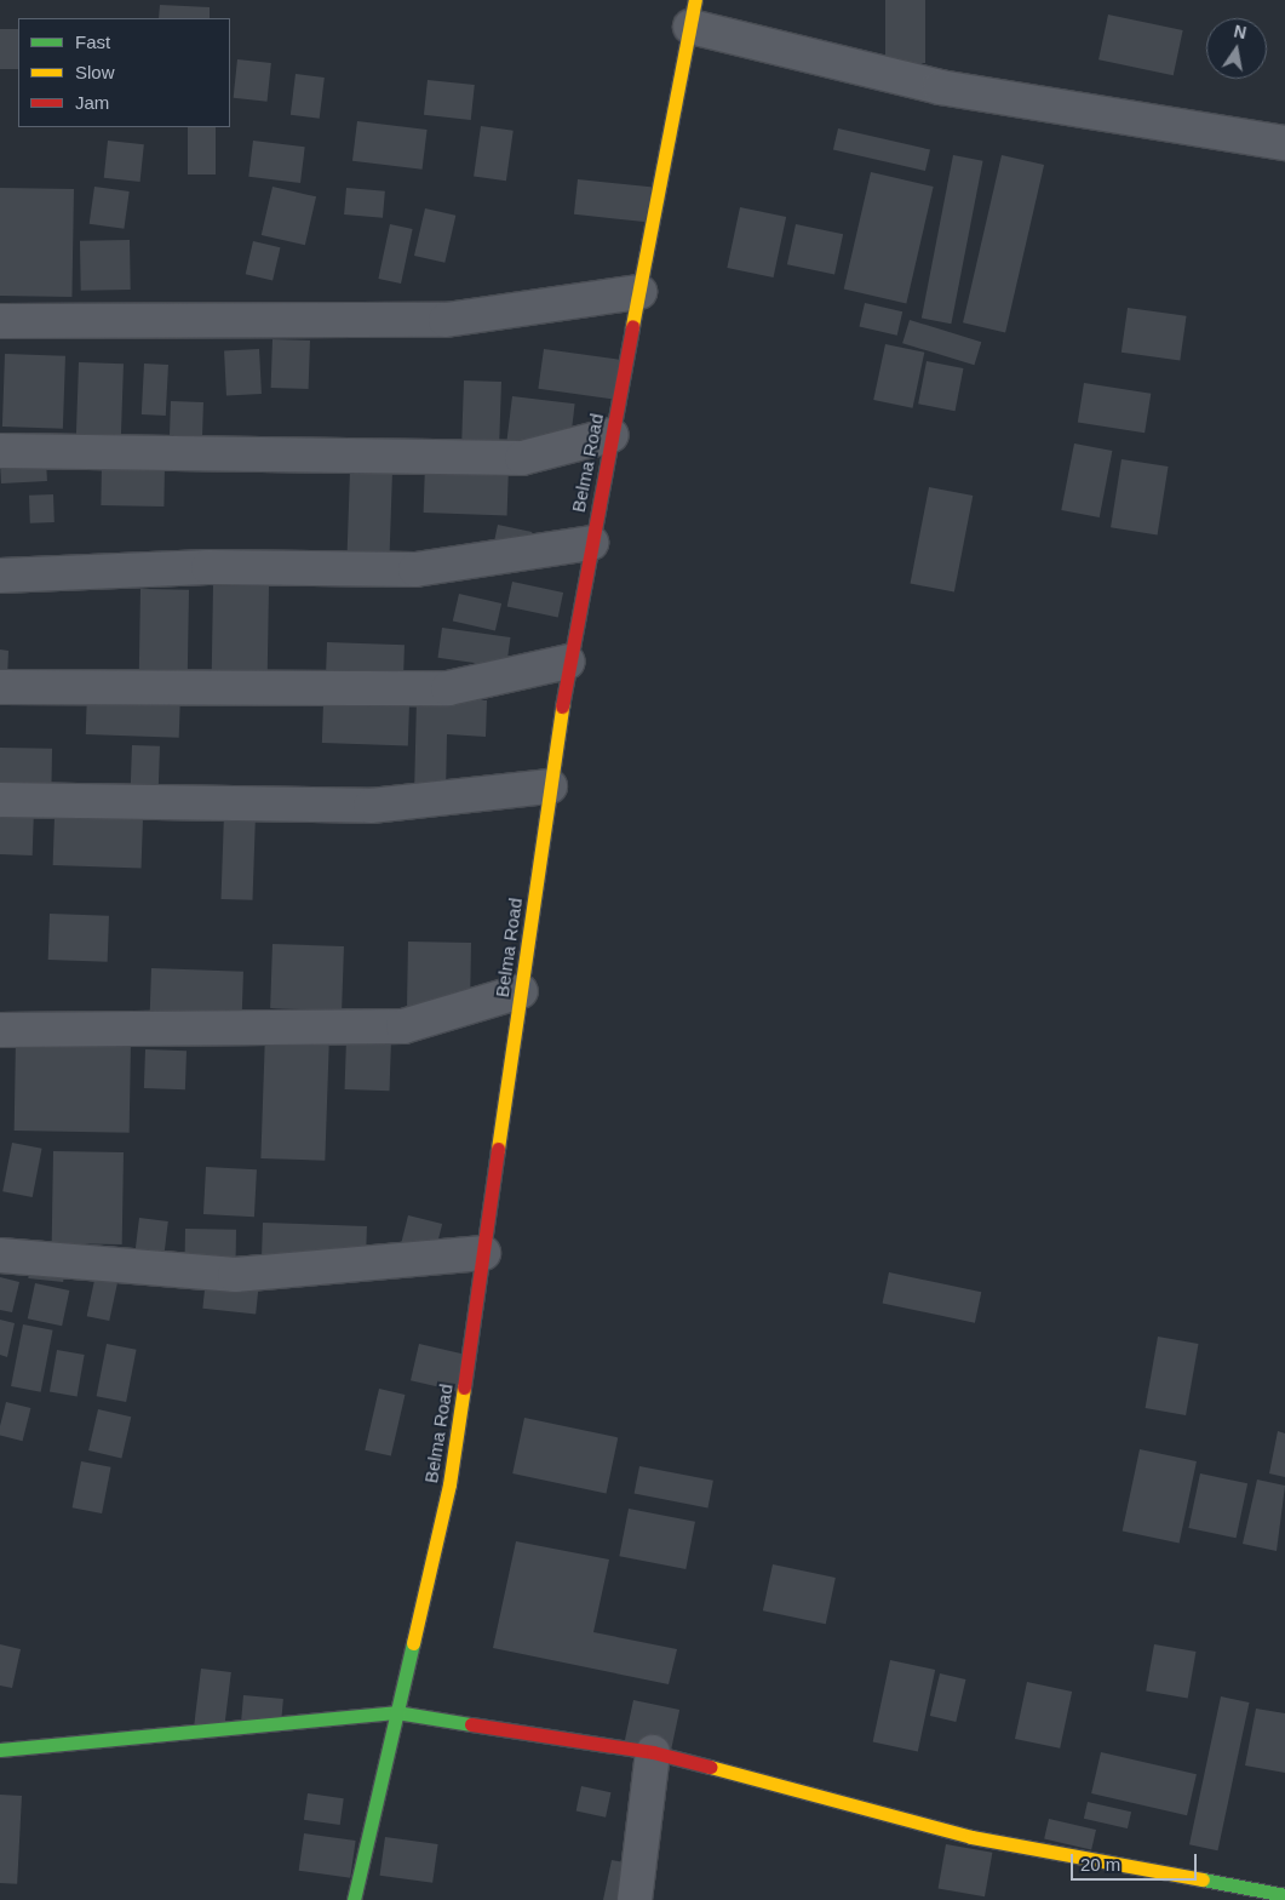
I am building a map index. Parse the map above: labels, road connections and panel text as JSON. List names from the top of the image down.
{
  "streets": {
    "street": ["Belma Road"]
  },
  "legend": ["Fast", "Slow", "Jam"],
  "scale_bar": "20 m",
  "north": "top"
}
